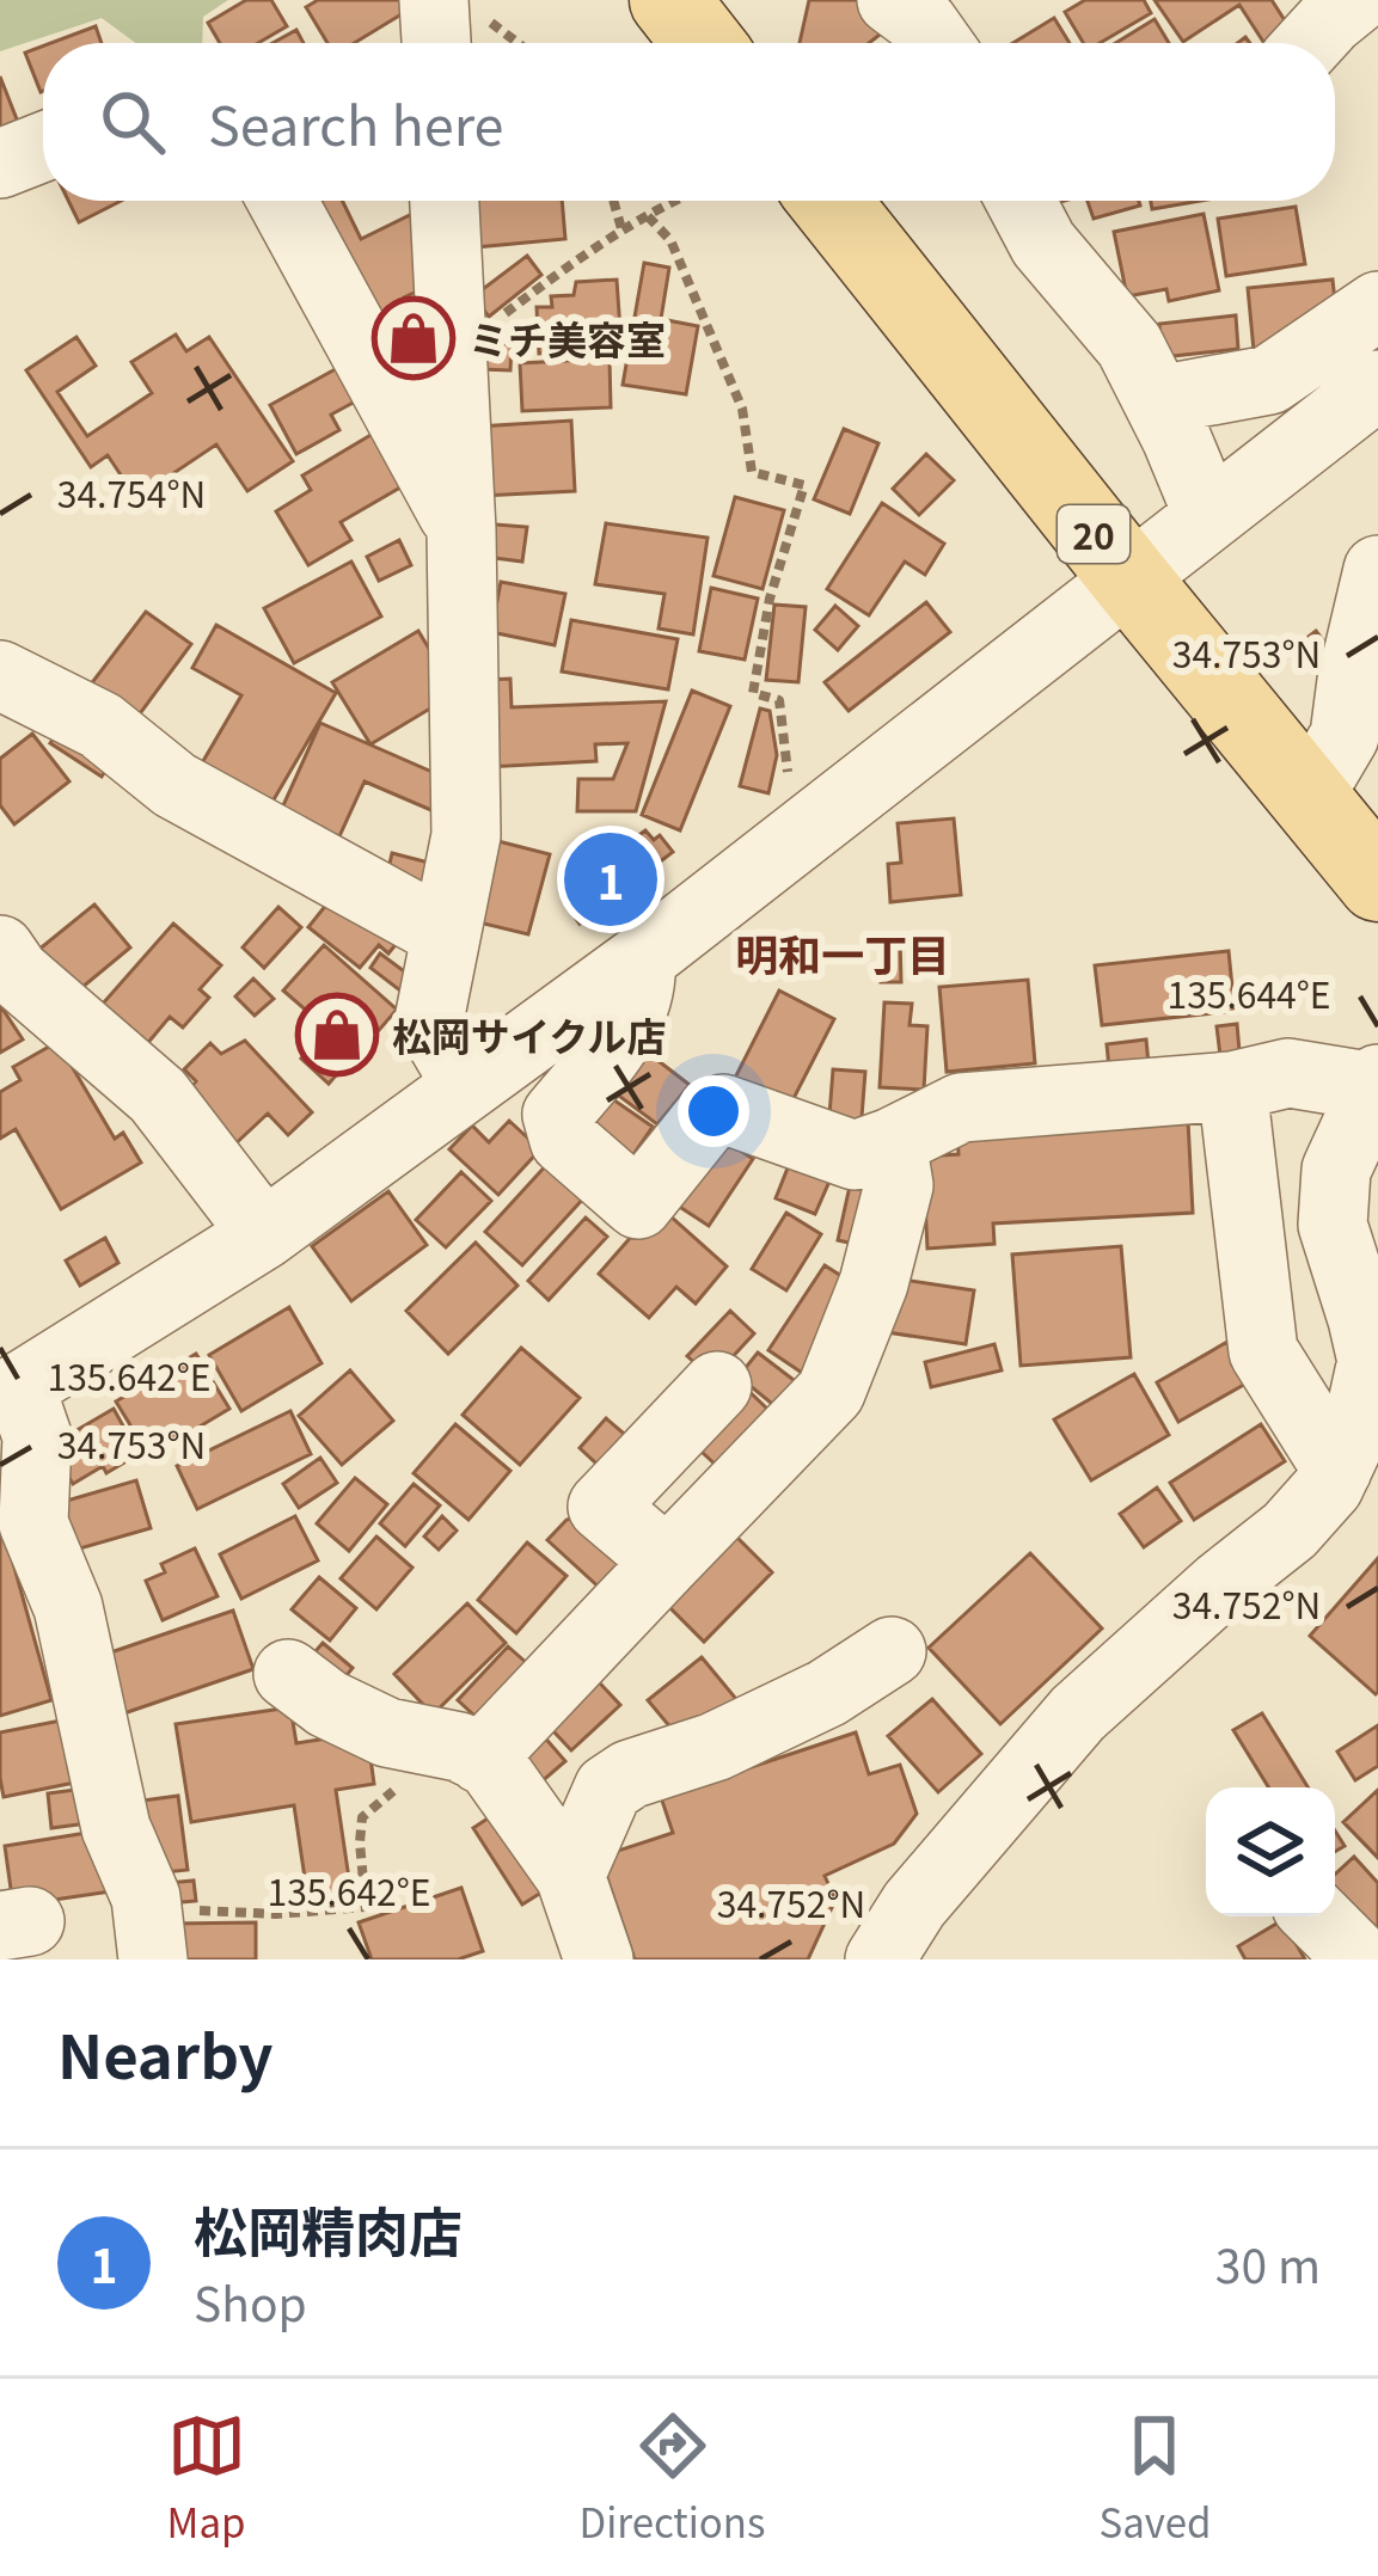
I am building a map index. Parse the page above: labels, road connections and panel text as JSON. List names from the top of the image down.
{
  "streets": {
    "main road": ["20"]
  },
  "districts": ["明和一丁目"],
  "places": {
    "shop": ["ミチ美容室", "松岡サイクル店"]
  },
  "page": {
    "search": "Search here",
    "pins": "1",
    "heading": "Nearby",
    "list": [
      {
        "mark": "1",
        "name": "松岡精肉店",
        "note": "Shop",
        "value": "30 m"
      }
    ],
    "nav": ["Map", "Directions", "Saved"]
  },
  "coordinates": [
    "34.754°N",
    "34.753°N",
    "135.644°E",
    "135.642°E",
    "34.752°N"
  ]
}
